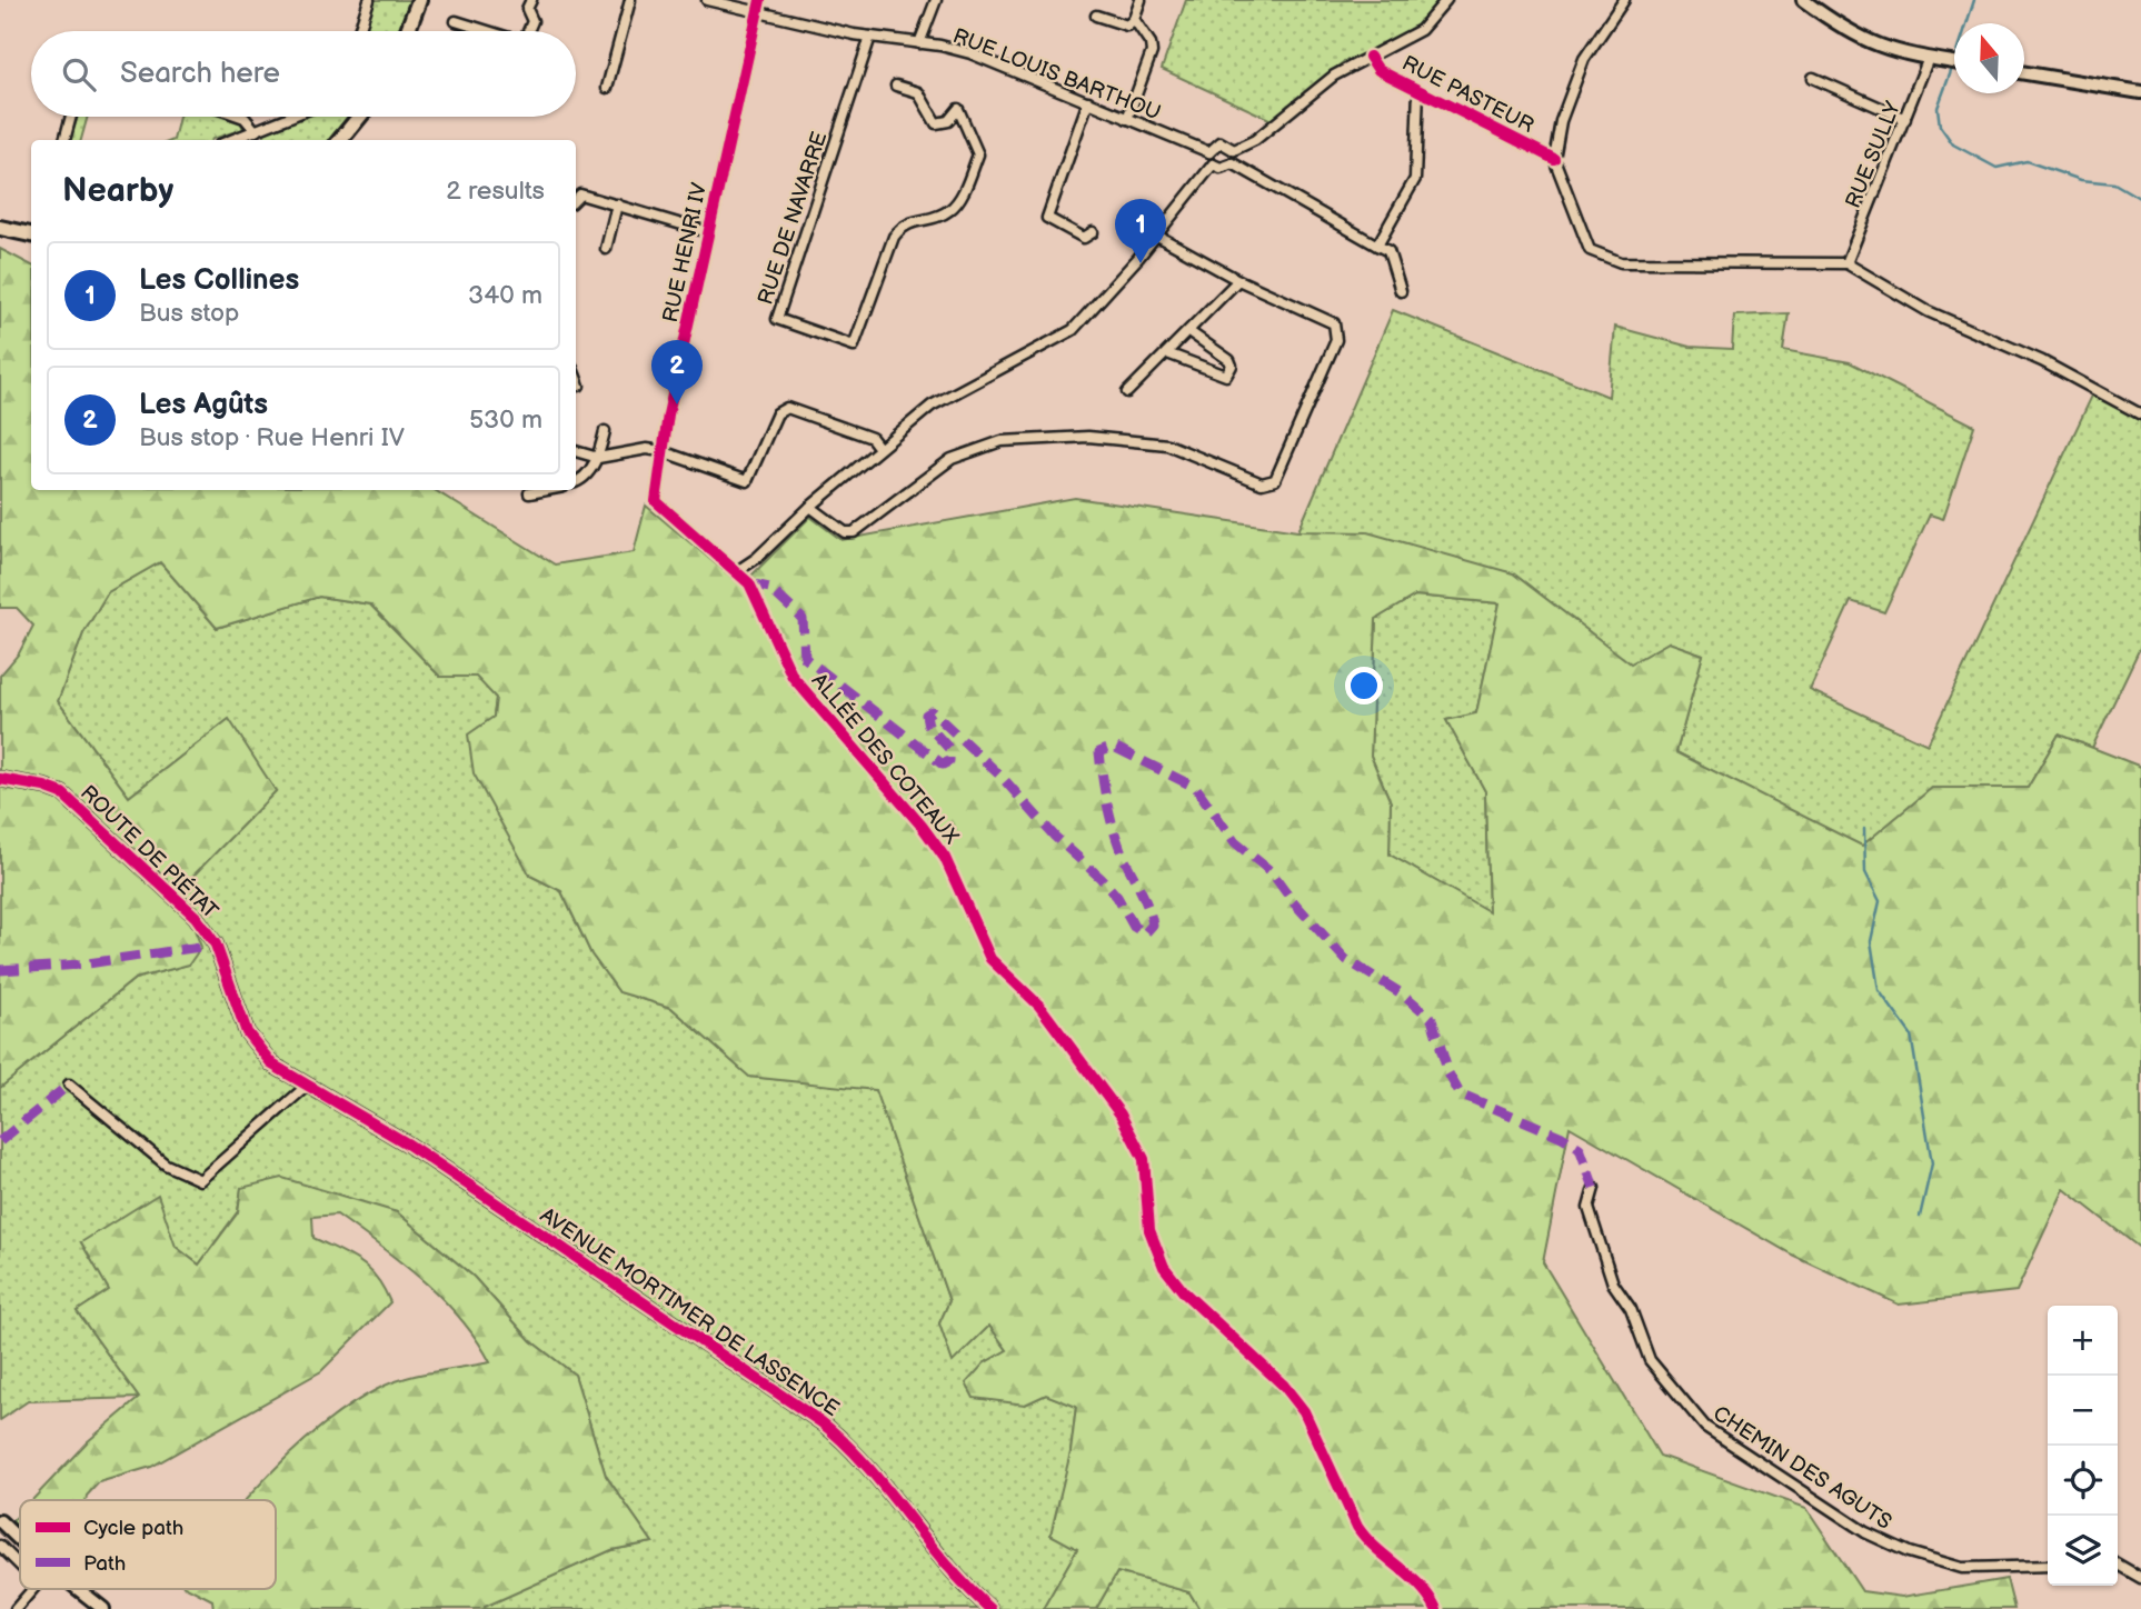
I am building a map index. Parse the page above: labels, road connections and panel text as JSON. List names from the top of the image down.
{
  "streets": {
    "street": [
      "RUE LOUIS BARTHOU",
      "RUE PASTEUR",
      "RUE SULLY",
      "RUE DE NAVARRE",
      "RUE HENRI IV",
      "ALLÉE DES COTEAUX",
      "ROUTE DE PIÉTAT",
      "AVENUE MORTIMER DE LASSENCE",
      "CHEMIN DES AGUTS"
    ]
  },
  "crossings": [
    ["RUE LOUIS BARTHOU", "RUE DE NAVARRE"],
    ["RUE LOUIS BARTHOU", "RUE HENRI IV"],
    ["RUE HENRI IV", "ALLÉE DES COTEAUX"],
    ["ROUTE DE PIÉTAT", "AVENUE MORTIMER DE LASSENCE"]
  ],
  "legend": ["Cycle path", "Path"],
  "north": "top",
  "page": {
    "search": "Search here",
    "heading": ["Nearby", "2 results"],
    "pins": ["1", "2"],
    "list": [
      {
        "mark": "1",
        "name": "Les Collines",
        "note": "Bus stop",
        "value": "340 m"
      },
      {
        "mark": "2",
        "name": "Les Agûts",
        "note": "Bus stop · Rue Henri IV",
        "value": "530 m"
      }
    ],
    "map_buttons": ["+", "−"]
  }
}
